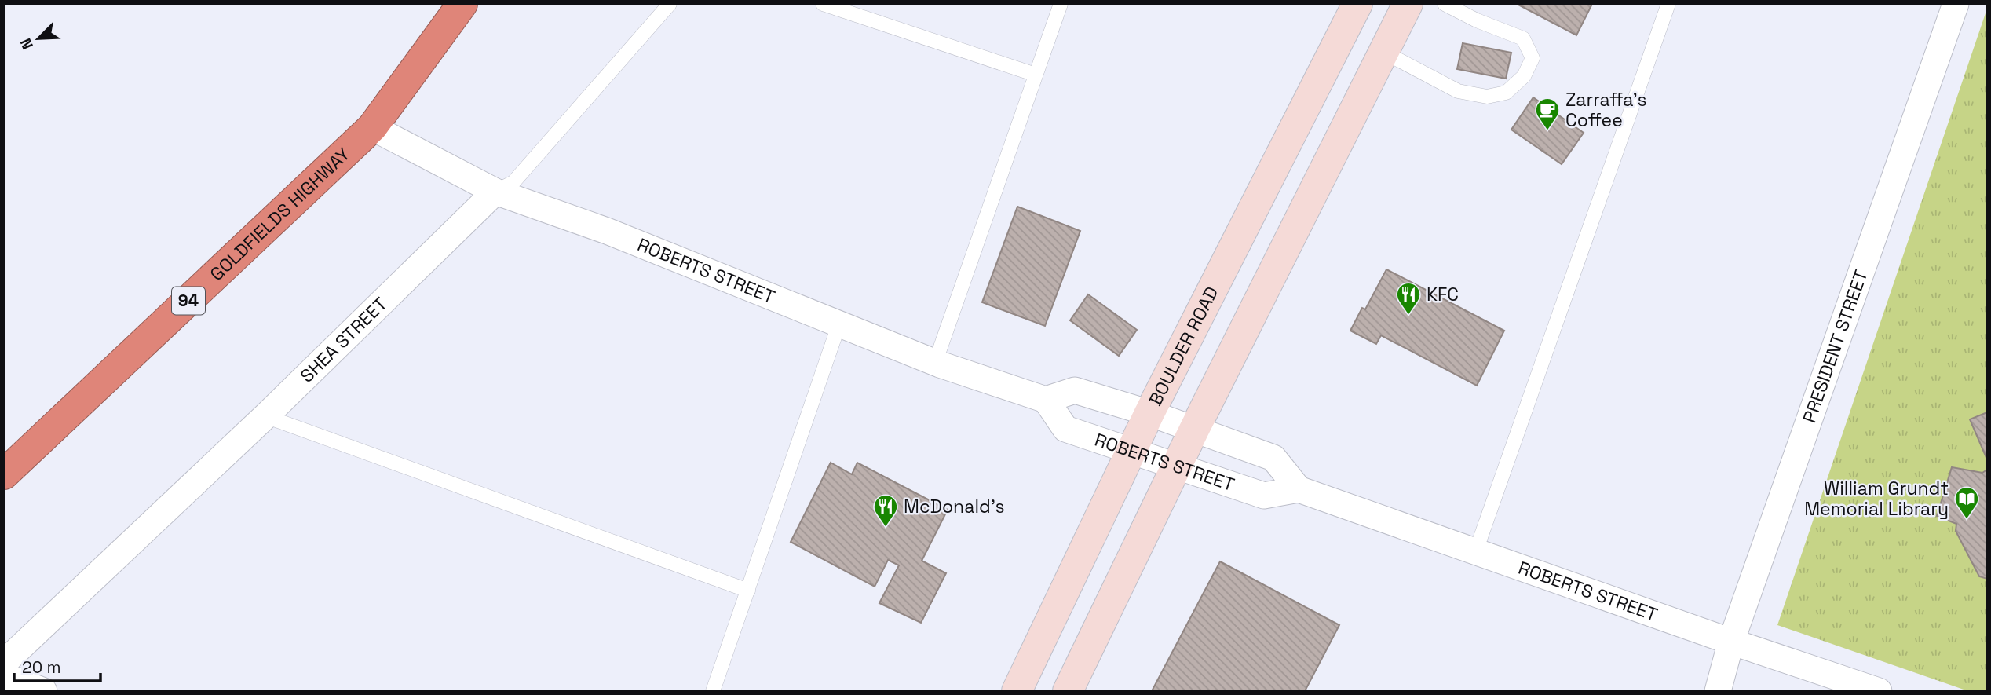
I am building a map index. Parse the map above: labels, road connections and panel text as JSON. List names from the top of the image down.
{
  "streets": {
    "highway": ["GOLDFIELDS HIGHWAY", "94"],
    "main road": ["BOULDER ROAD"],
    "street": ["ROBERTS STREET", "SHEA STREET", "PRESIDENT STREET"]
  },
  "crossings": [
    ["GOLDFIELDS HIGHWAY", "ROBERTS STREET"],
    ["ROBERTS STREET", "SHEA STREET"],
    ["ROBERTS STREET", "BOULDER ROAD"],
    ["ROBERTS STREET", "PRESIDENT STREET"]
  ],
  "places": {
    "cafe": ["Zarraffa's Coffee"],
    "restaurant": ["KFC", "McDonald's"],
    "library": ["William Grundt Memorial Library"]
  },
  "scale_bar": "20 m",
  "north": "bottom left"
}
